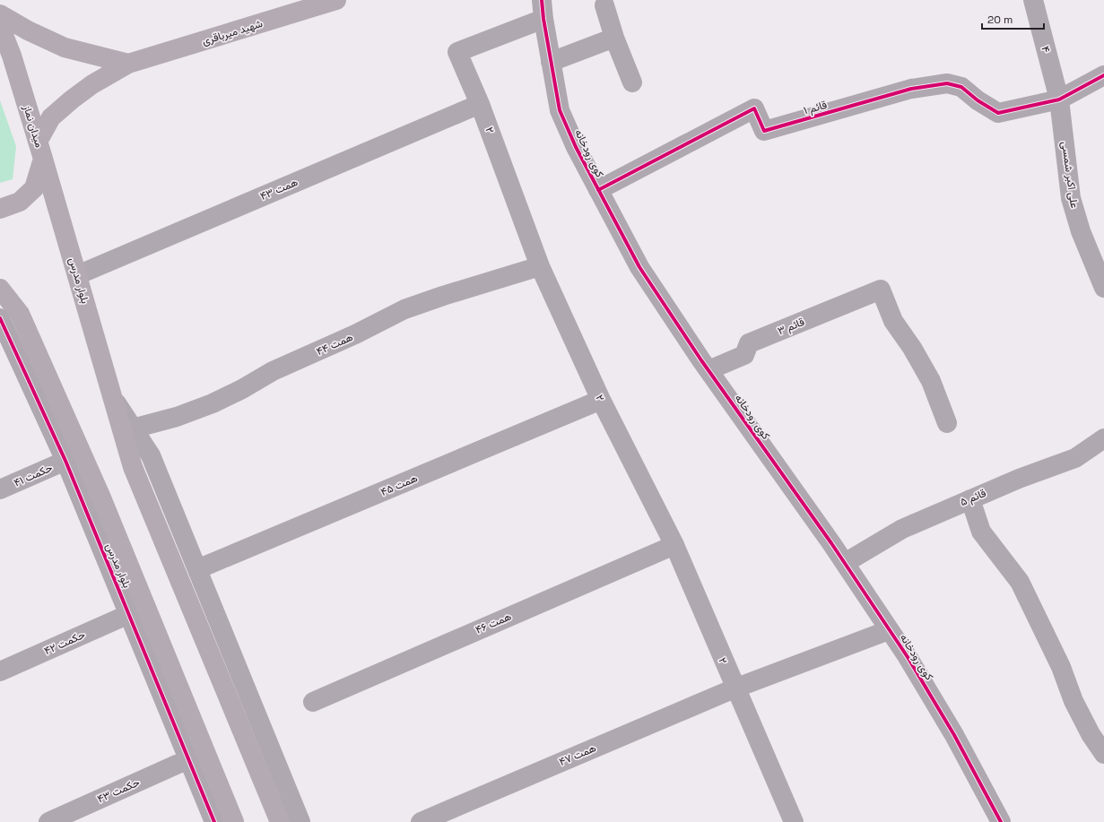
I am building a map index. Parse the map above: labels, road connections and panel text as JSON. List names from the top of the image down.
{
  "streets": {
    "main road": ["شهید میرباقری", "میدان نماز", "بلوار مدرس"],
    "street": [
      "۴",
      "قائم ۱",
      "۲",
      "کوی رودخانه",
      "علی اکبر شمسی",
      "همت ۴۳",
      "قائم ۳",
      "همت ۴۴",
      "حکمت ۴۱",
      "همت ۴۵",
      "قائم ۵",
      "همت ۴۶",
      "حکمت ۴۲",
      "همت ۴۷",
      "حکمت ۴۳"
    ]
  },
  "crossings": [
    ["شهید میرباقری", "میدان نماز"],
    ["شهید میرباقری", "بلوار مدرس"],
    ["۴", "قائم ۱"],
    ["۴", "علی اکبر شمسی"],
    ["قائم ۱", "کوی رودخانه"],
    ["قائم ۱", "علی اکبر شمسی"],
    ["میدان نماز", "بلوار مدرس"],
    ["۲", "کوی رودخانه"],
    ["۲", "همت ۴۳"],
    ["۲", "همت ۴۴"],
    ["۲", "همت ۴۵"],
    ["۲", "همت ۴۶"],
    ["۲", "همت ۴۷"],
    ["کوی رودخانه", "قائم ۳"],
    ["کوی رودخانه", "قائم ۵"],
    ["کوی رودخانه", "همت ۴۷"],
    ["همت ۴۳", "بلوار مدرس"],
    ["بلوار مدرس", "حکمت ۴۱"],
    ["بلوار مدرس", "حکمت ۴۲"],
    ["بلوار مدرس", "حکمت ۴۳"]
  ],
  "scale_bar": "20 m"
}
